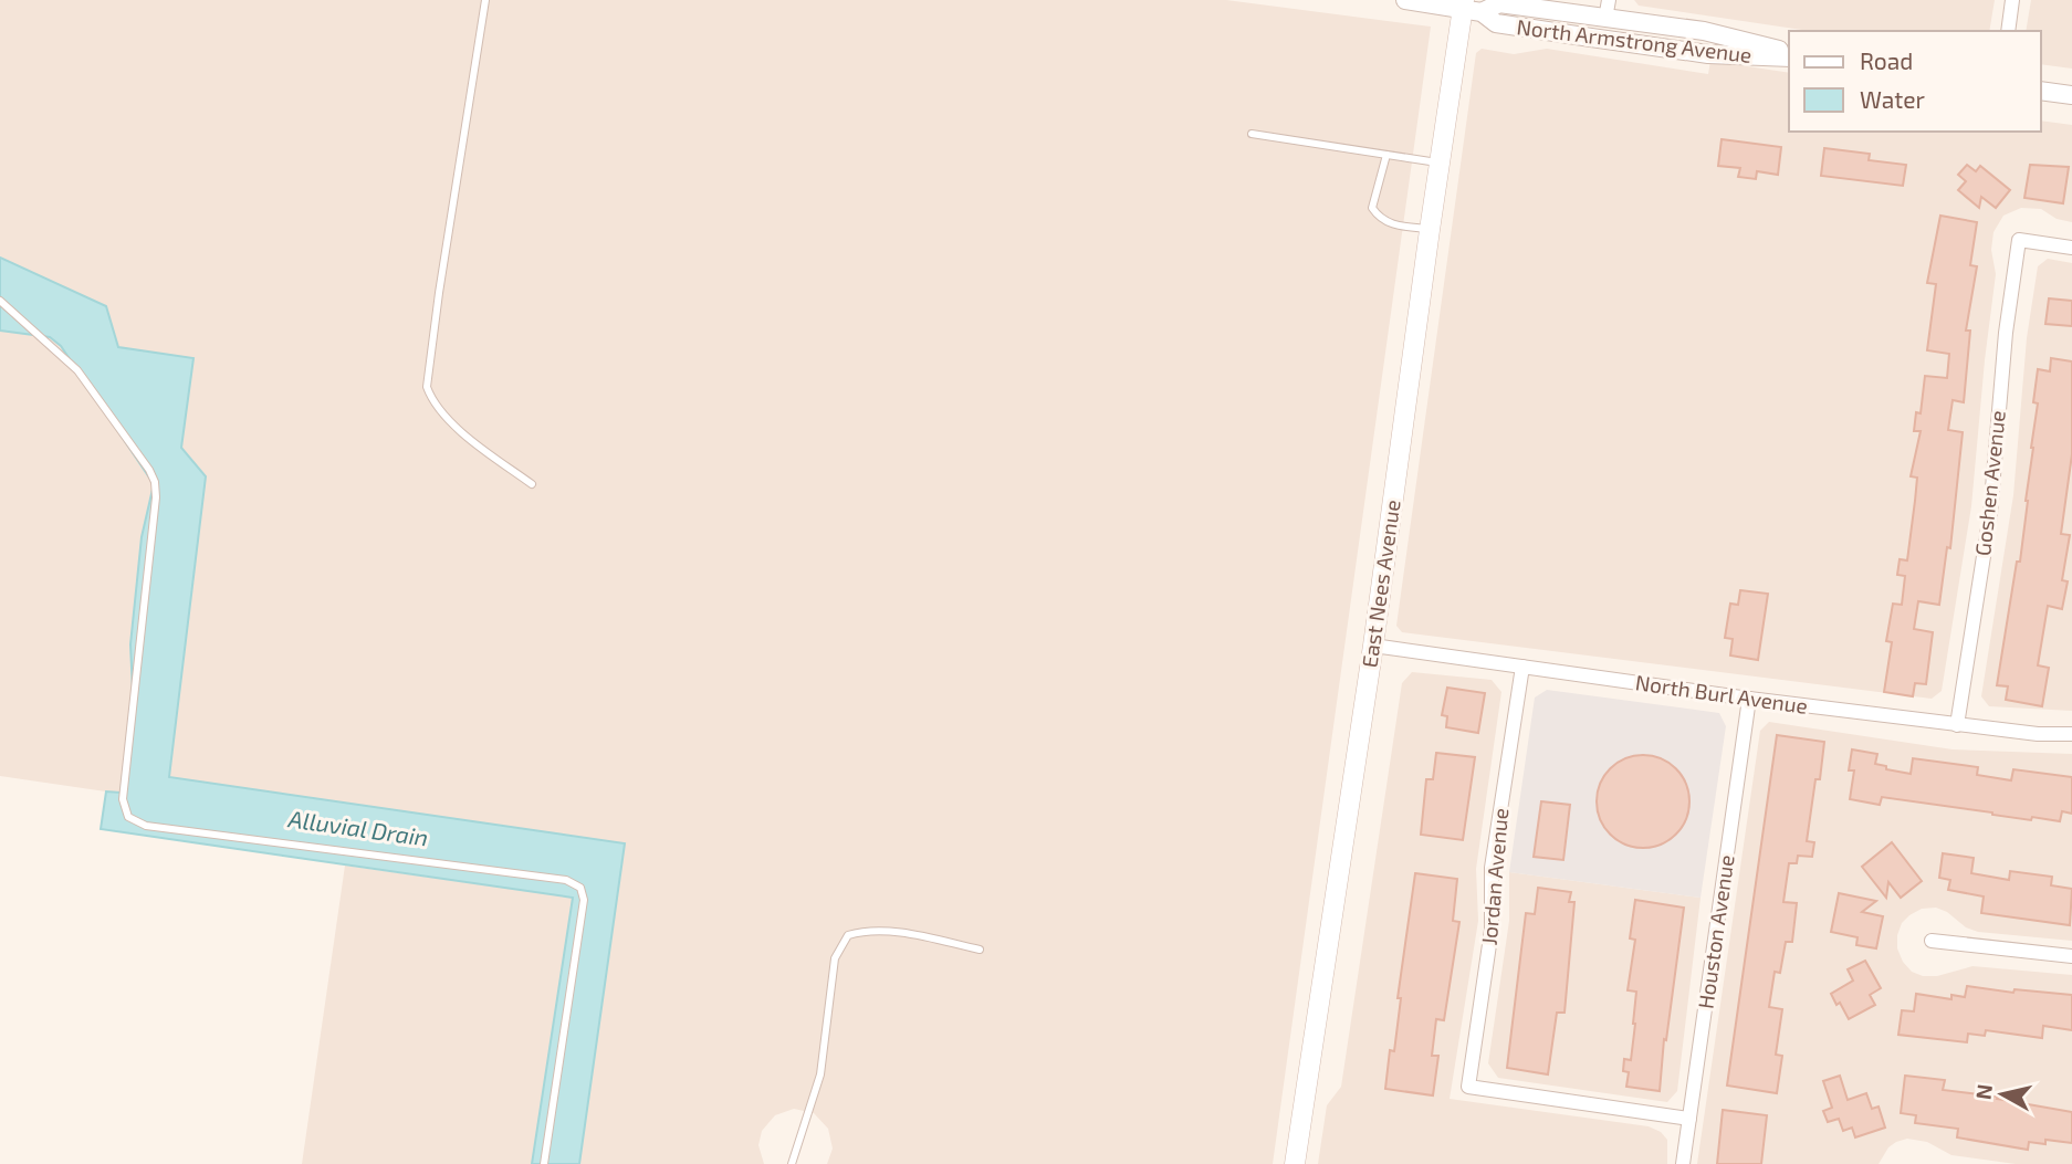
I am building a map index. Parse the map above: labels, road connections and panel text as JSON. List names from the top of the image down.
{
  "streets": {
    "main road": ["East Nees Avenue"],
    "street": [
      "North Armstrong Avenue",
      "Goshen Avenue",
      "North Burl Avenue",
      "Jordan Avenue",
      "Houston Avenue"
    ]
  },
  "crossings": [
    ["North Armstrong Avenue", "East Nees Avenue"],
    ["Goshen Avenue", "North Burl Avenue"],
    ["East Nees Avenue", "North Burl Avenue"],
    ["North Burl Avenue", "Jordan Avenue"],
    ["North Burl Avenue", "Houston Avenue"],
    ["Jordan Avenue", "Houston Avenue"]
  ],
  "water": ["Alluvial Drain"],
  "legend": ["Road", "Water"],
  "north": "left"
}
